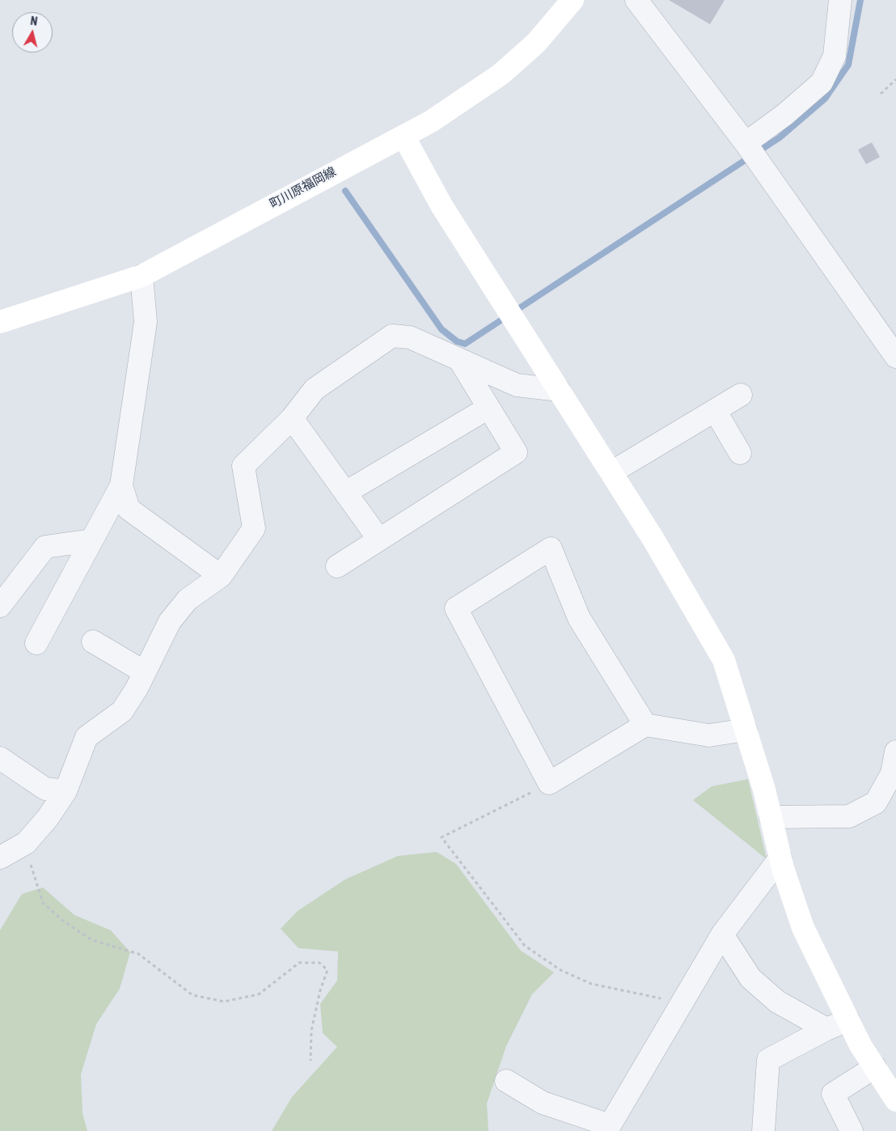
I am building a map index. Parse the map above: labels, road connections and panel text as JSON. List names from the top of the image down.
{
  "streets": {
    "street": ["町川原福岡線"]
  },
  "north": "top"
}
